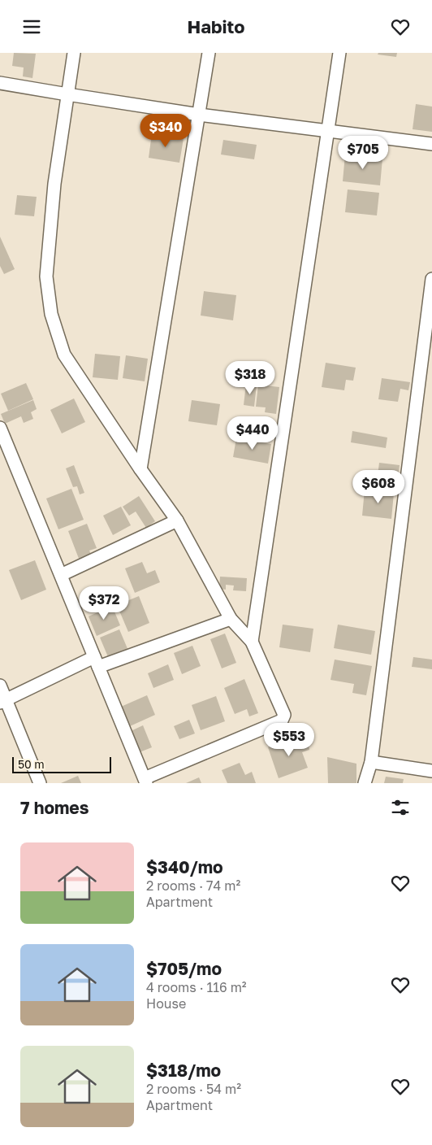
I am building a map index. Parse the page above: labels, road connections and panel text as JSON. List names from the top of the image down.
{
  "scale_bar": "50 m",
  "page": {
    "header": "Habito",
    "price": [
      "$340",
      "$705",
      "$318",
      "$440",
      "$608",
      "$372",
      "$553"
    ],
    "scale": "50 m",
    "heading": "7 homes",
    "list": [
      {
        "name": "$340/mo",
        "note": "2 rooms · 74 m² · Apartment"
      },
      {
        "name": "$705/mo",
        "note": "4 rooms · 116 m² · House"
      },
      {
        "name": "$318/mo",
        "note": "2 rooms · 54 m² · Apartment"
      }
    ]
  }
}
